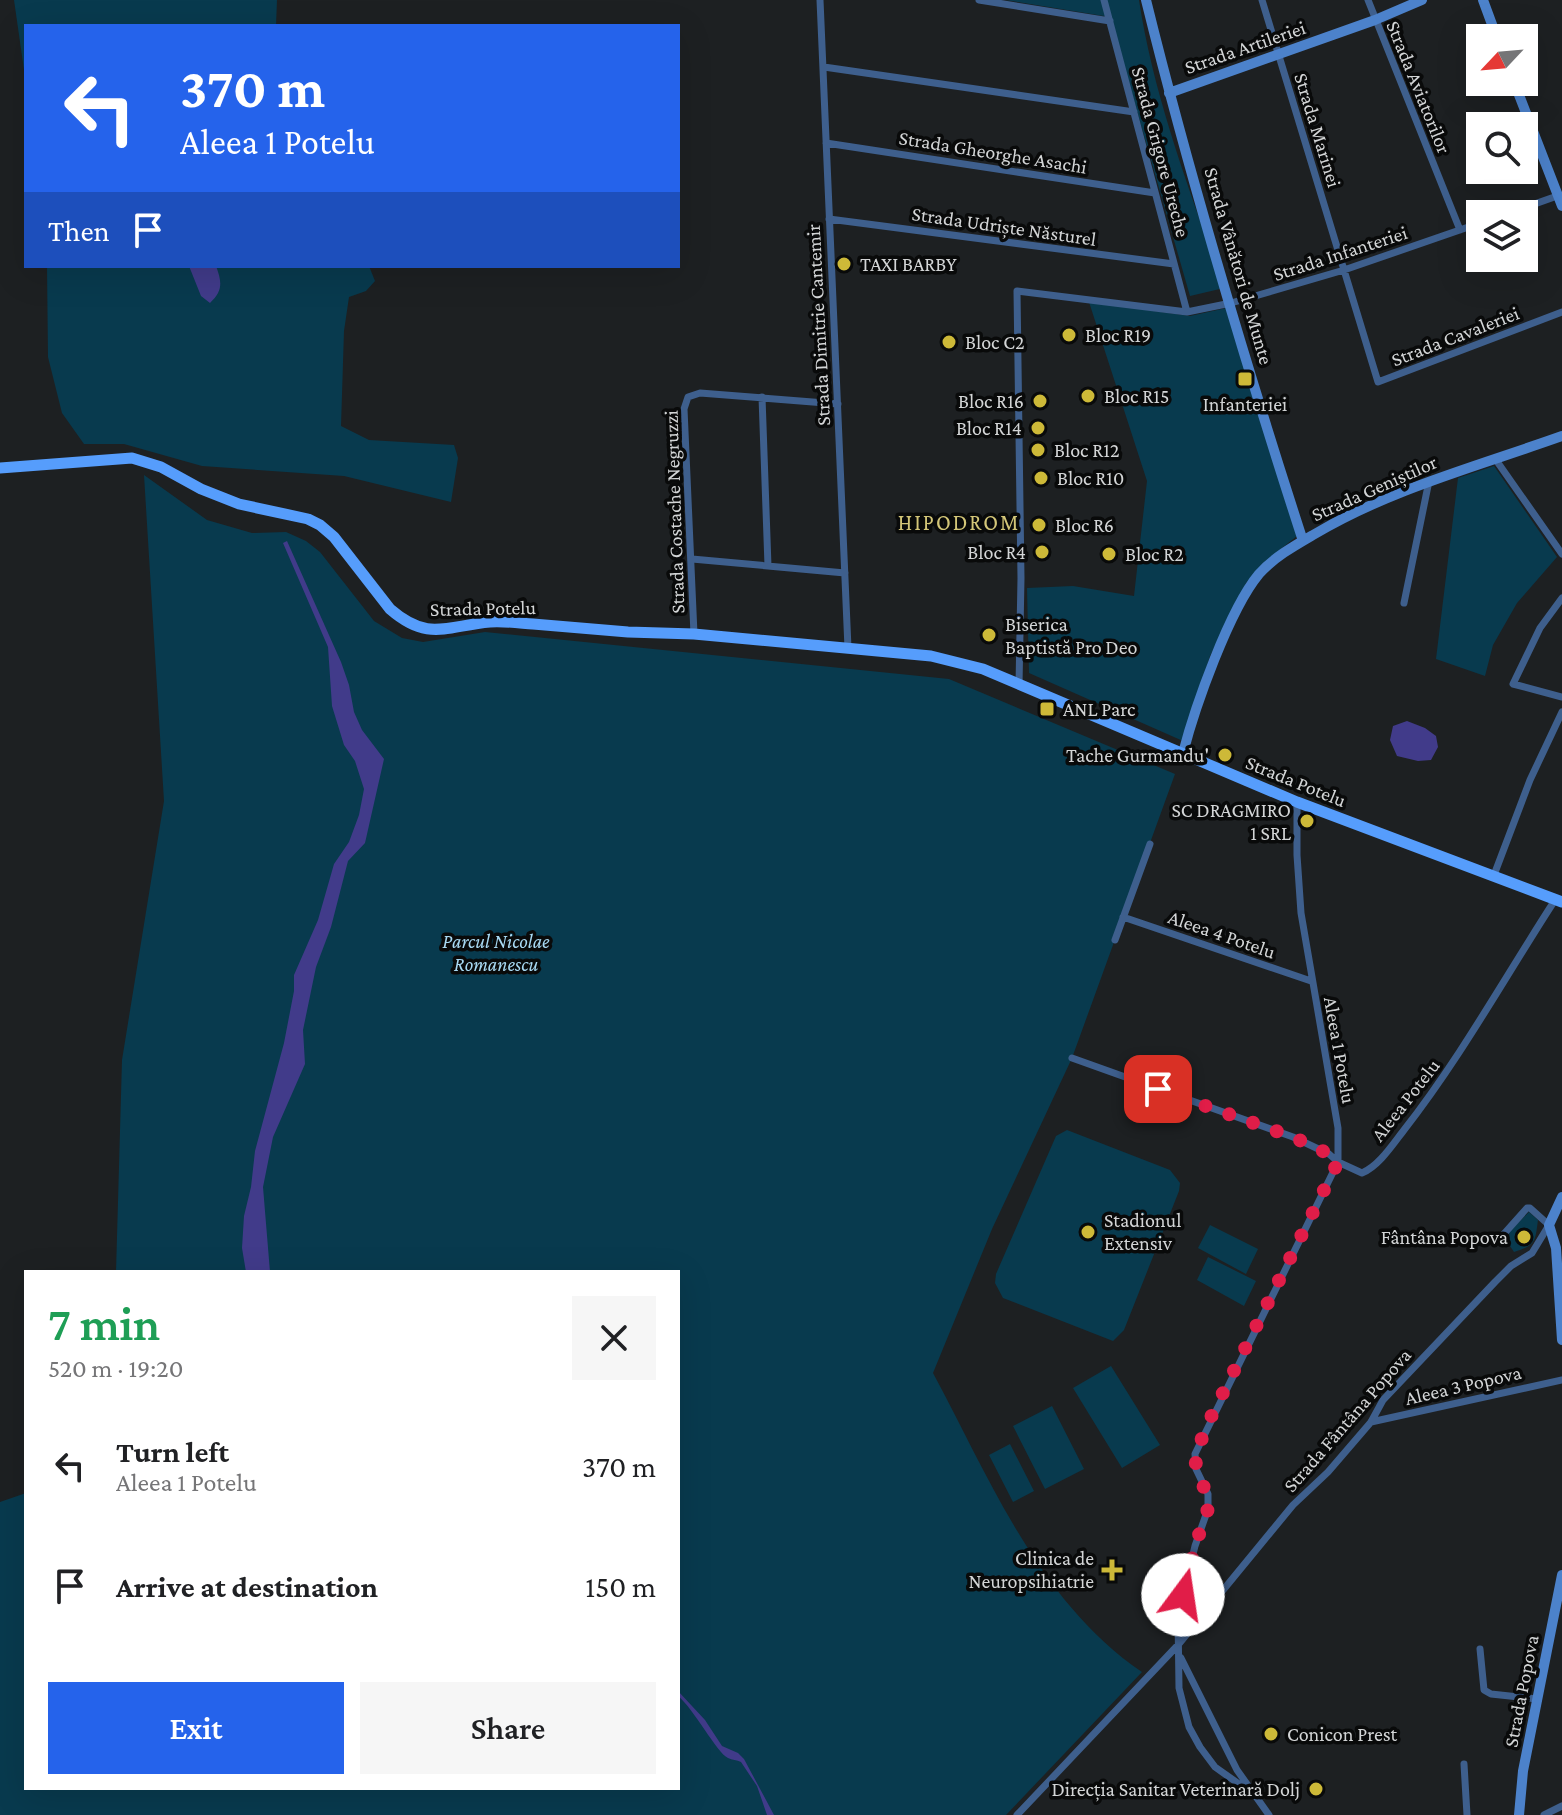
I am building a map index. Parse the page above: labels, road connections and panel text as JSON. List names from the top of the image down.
{
  "streets": {
    "main road": ["Strada Potelu"],
    "street": [
      "Strada Artileriei",
      "Strada Aviatorilor",
      "Strada Marinei",
      "Strada Gheorghe Asachi",
      "Strada Grigore Ureche",
      "Strada Udriște Năsturel",
      "Strada Infanteriei",
      "Strada Vânători de Munte",
      "Strada Dimitrie Cantemir",
      "Strada Cavaleriei",
      "Strada Geniștilor",
      "Strada Costache Negruzzi",
      "Aleea 4 Potelu",
      "Aleea 1 Potelu",
      "Aleea Potelu",
      "Aleea 3 Popova",
      "Strada Fântâna Popova",
      "Strada Popova"
    ]
  },
  "crossings": [
    ["Strada Artileriei", "Strada Aviatorilor"],
    ["Strada Artileriei", "Strada Marinei"],
    ["Strada Artileriei", "Strada Vânători de Munte"],
    ["Strada Aviatorilor", "Strada Infanteriei"],
    ["Strada Marinei", "Strada Infanteriei"],
    ["Strada Marinei", "Strada Cavaleriei"],
    ["Strada Gheorghe Asachi", "Strada Grigore Ureche"],
    ["Strada Gheorghe Asachi", "Strada Dimitrie Cantemir"],
    ["Strada Grigore Ureche", "Strada Udriște Năsturel"],
    ["Strada Grigore Ureche", "Strada Infanteriei"],
    ["Strada Udriște Năsturel", "Strada Dimitrie Cantemir"],
    ["Strada Infanteriei", "Strada Vânători de Munte"],
    ["Strada Infanteriei", "Strada Cavaleriei"],
    ["Strada Infanteriei", "Strada Potelu"],
    ["Strada Vânători de Munte", "Strada Geniștilor"],
    ["Strada Dimitrie Cantemir", "Strada Costache Negruzzi"],
    ["Strada Dimitrie Cantemir", "Strada Potelu"],
    ["Strada Geniștilor", "Strada Potelu"],
    ["Strada Costache Negruzzi", "Strada Potelu"],
    ["Strada Potelu", "Aleea 1 Potelu"],
    ["Strada Potelu", "Aleea Potelu"],
    ["Aleea 4 Potelu", "Aleea 1 Potelu"],
    ["Aleea 1 Potelu", "Aleea Potelu"],
    ["Aleea 3 Popova", "Strada Fântâna Popova"]
  ],
  "districts": ["HIPODROM"],
  "parks": ["Parcul Nicolae Romanescu"],
  "places": {
    "other": [
      "TAXI BARBY",
      "Bloc R19",
      "Bloc C2",
      "Bloc R15",
      "Bloc R16",
      "Bloc R14",
      "Bloc R12",
      "Bloc R10",
      "Bloc R6",
      "Bloc R4",
      "Bloc R2",
      "Biserica Baptistă Pro Deo",
      "Tache Gurmandu'",
      "SC DRAGMIRO 1 SRL",
      "Stadionul Extensiv",
      "Fântâna Popova",
      "Conicon Prest",
      "Direcția Sanitar Veterinară Dolj"
    ],
    "transit": ["Infanteriei", "ANL Parc"],
    "health": ["Clinica de Neuropsihiatrie"]
  },
  "north": "bottom left",
  "page": {
    "turn": ["370 m", "Aleea 1 Potelu"],
    "then": "Then",
    "heading": ["7 min", "520 m · 19:20"],
    "list": [
      {
        "name": "Turn left",
        "note": "Aleea 1 Potelu",
        "value": "370 m"
      },
      {
        "name": "Arrive at destination",
        "value": "150 m"
      }
    ],
    "buttons": ["Exit", "Share"]
  }
}
